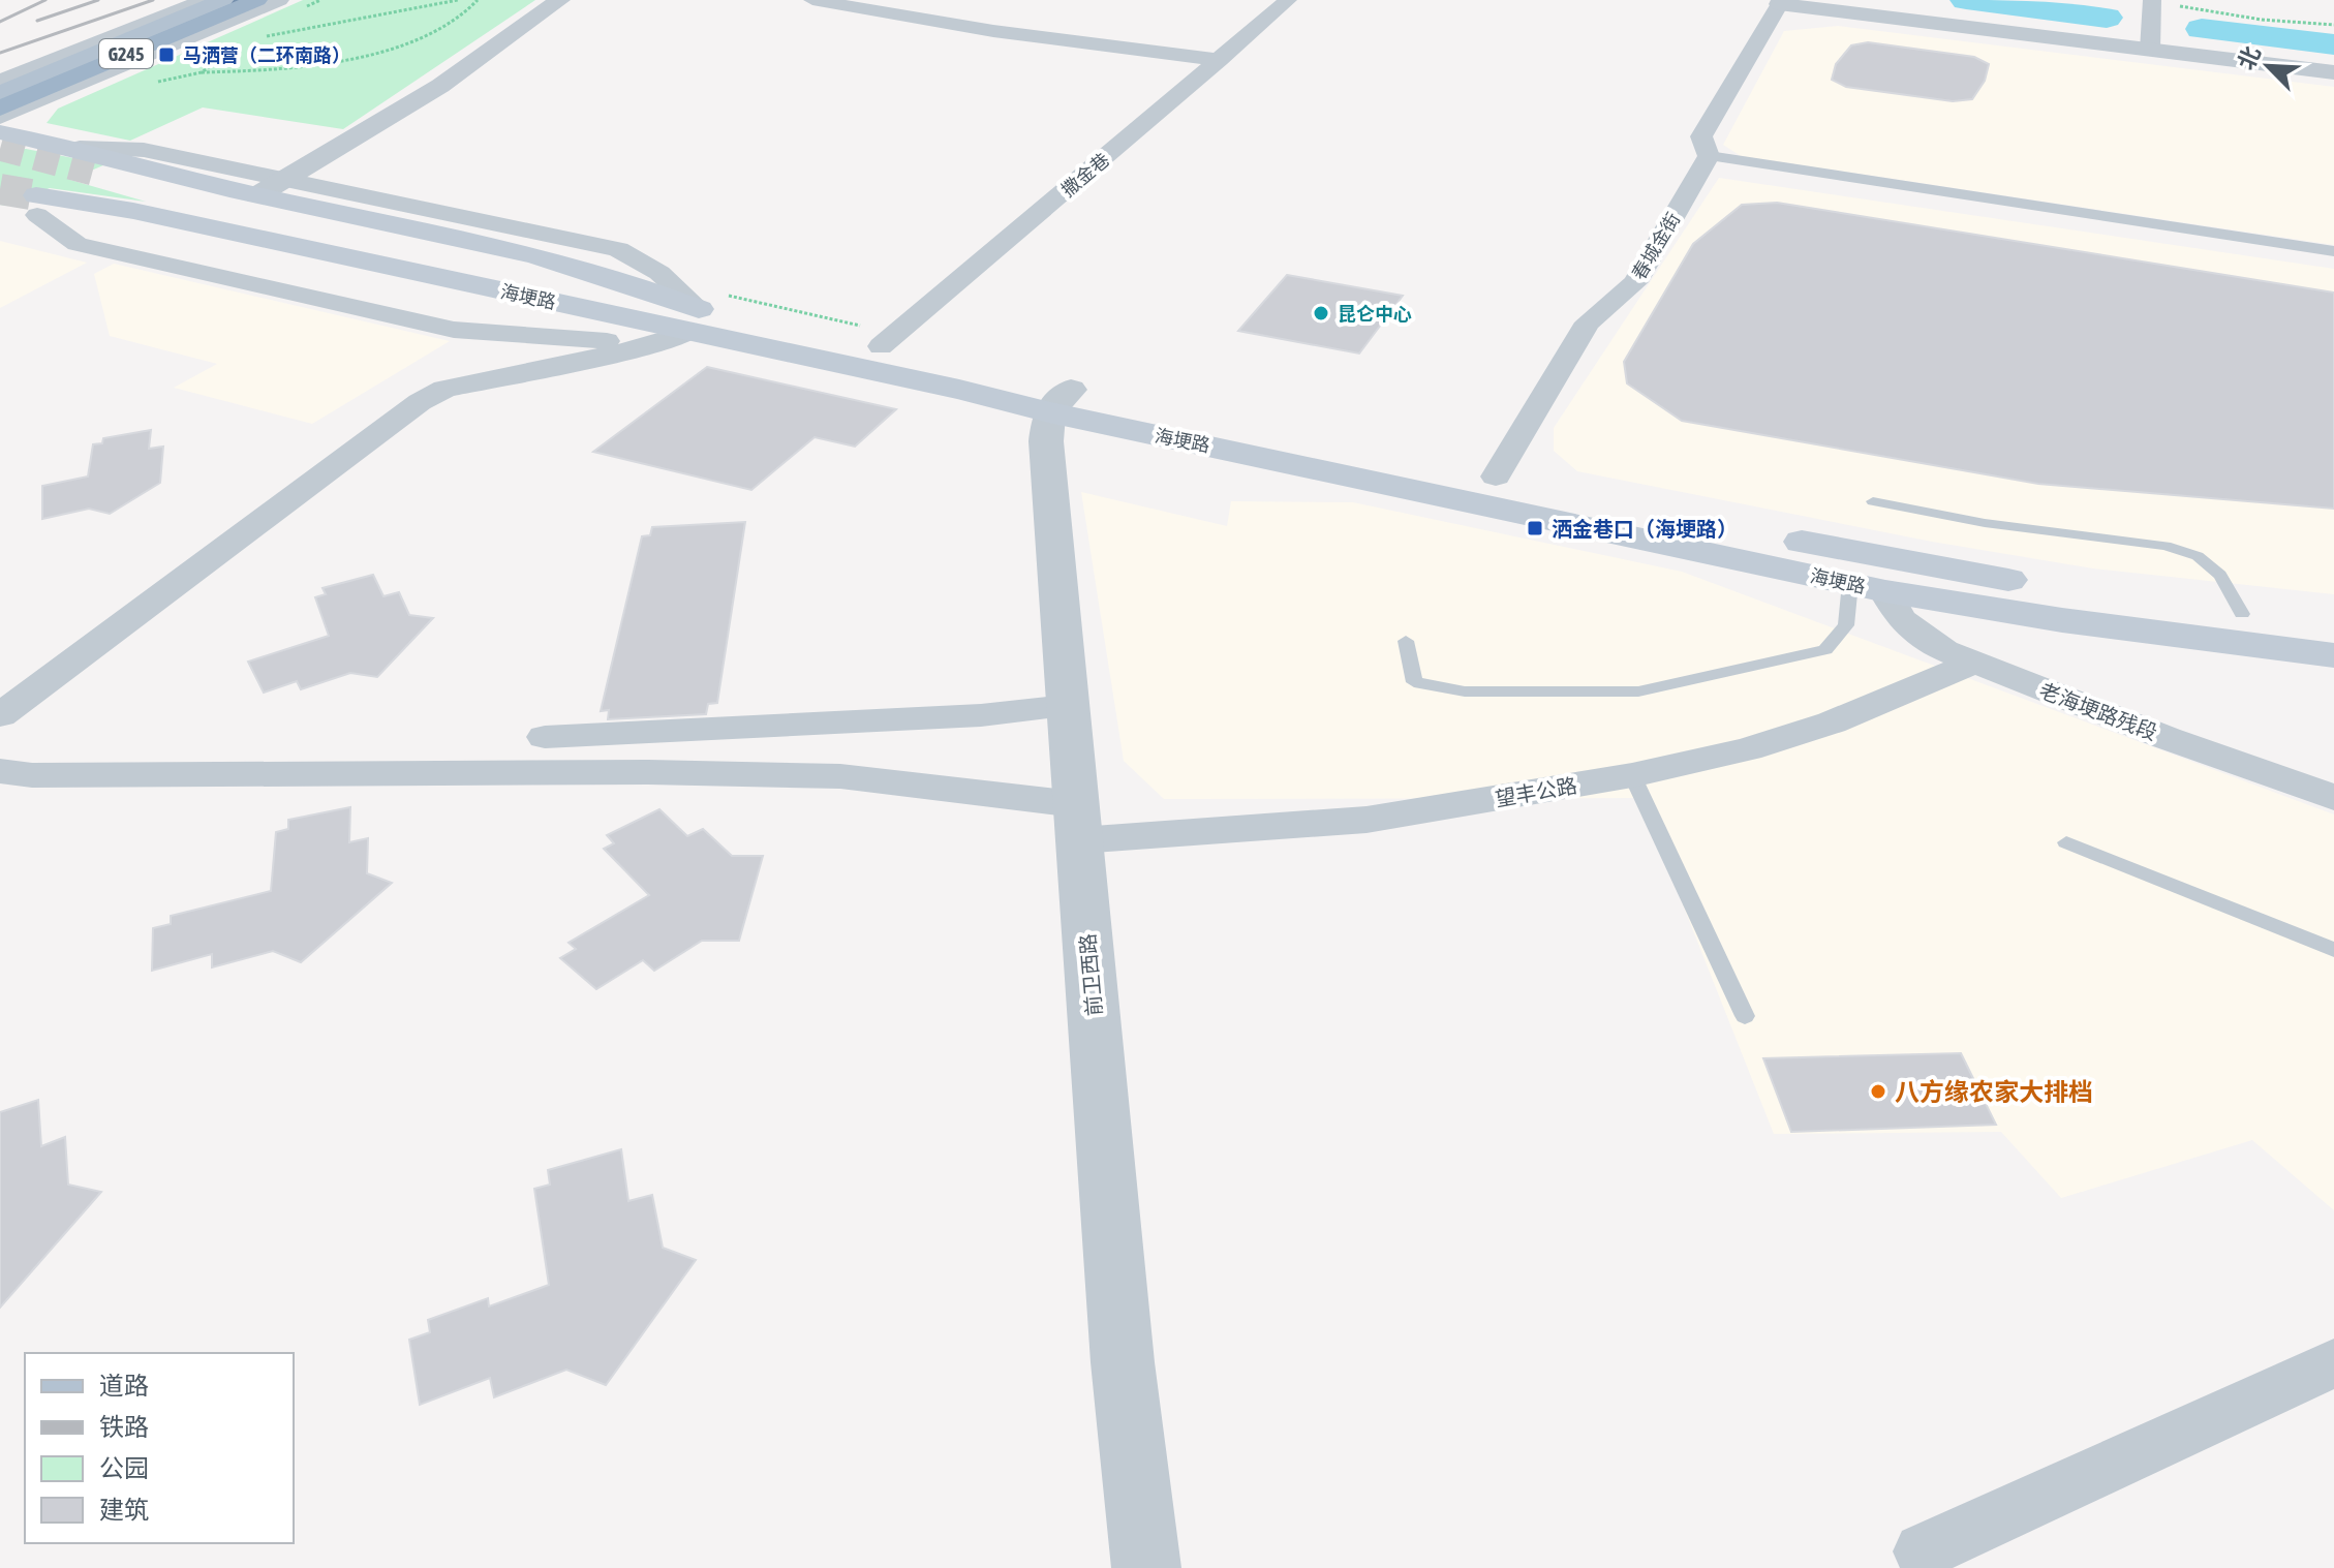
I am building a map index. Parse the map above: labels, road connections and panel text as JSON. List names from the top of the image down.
{
  "streets": {
    "main road": ["G245", "海埂路"],
    "street": [
      "撒金巷",
      "春城金街",
      "老海埂路残段",
      "望丰公路",
      "前卫西路"
    ]
  },
  "crossings": [
    ["撒金巷", "海埂路"],
    ["春城金街", "海埂路"],
    ["海埂路", "老海埂路残段"],
    ["海埂路", "前卫西路"],
    ["老海埂路残段", "望丰公路"],
    ["望丰公路", "前卫西路"]
  ],
  "places": {
    "transit": ["马洒营（二环南路）", "洒金巷口（海埂路）"],
    "other": ["昆仑中心", "八方缘农家大排档"]
  },
  "legend": [
    "道路",
    "铁路",
    "公园",
    "建筑"
  ],
  "north": "top left"
}
